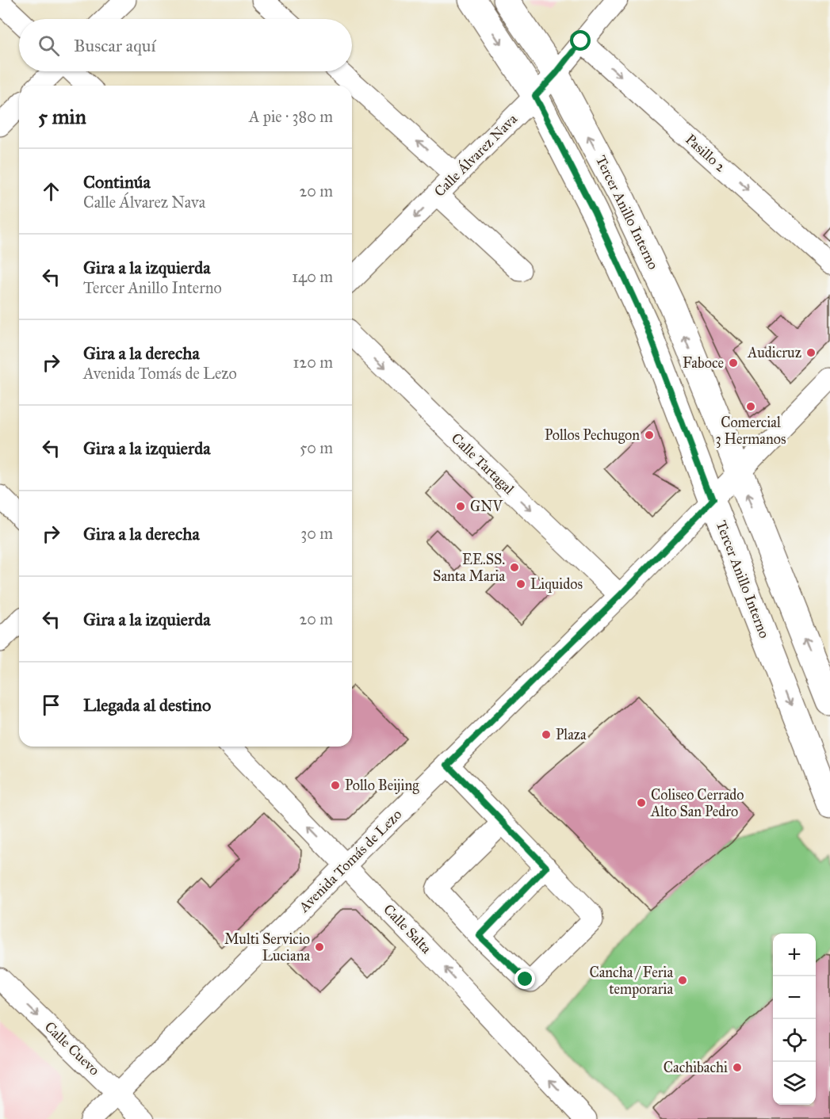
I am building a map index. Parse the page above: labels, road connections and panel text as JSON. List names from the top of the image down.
{
  "streets": {
    "main road": ["Tercer Anillo Interno"],
    "street": [
      "Pasillo 2",
      "Calle Álvarez Nava",
      "Calle Tartagal",
      "Avenida Tomás de Lezo",
      "Calle Salta",
      "Calle Cuevo"
    ]
  },
  "crossings": [
    ["Pasillo 2", "Calle Álvarez Nava"],
    ["Calle Álvarez Nava", "Tercer Anillo Interno"],
    ["Tercer Anillo Interno", "Avenida Tomás de Lezo"],
    ["Calle Tartagal", "Avenida Tomás de Lezo"],
    ["Avenida Tomás de Lezo", "Calle Salta"],
    ["Avenida Tomás de Lezo", "Calle Cuevo"]
  ],
  "one_way": [
    "Pasillo 2",
    "Calle Tartagal",
    "Calle Salta",
    "Calle Cuevo"
  ],
  "places": [
    "Audicruz",
    "Faboce",
    "Comercial 3 Hermanos",
    "Pollos Pechugon",
    "GNV",
    "EE.SS. Santa Maria",
    "Liquidos",
    "Plaza",
    "Pollo Beijing",
    "Coliseo Cerrado Alto San Pedro",
    "Multi Servicio Luciana",
    "Cancha / Feria temporaria",
    "Cachibachi"
  ],
  "page": {
    "search": "Buscar aquí",
    "heading": ["5 min", "A pie · 380 m"],
    "list": [
      ["Continúa", "Calle Álvarez Nava", "20 m"],
      ["Gira a la izquierda", "Tercer Anillo Interno", "140 m"],
      ["Gira a la derecha", "Avenida Tomás de Lezo", "120 m"],
      ["Gira a la izquierda", "50 m"],
      ["Gira a la derecha", "30 m"],
      ["Gira a la izquierda", "20 m"],
      "Llegada al destino"
    ],
    "map_buttons": ["+", "−"]
  }
}
